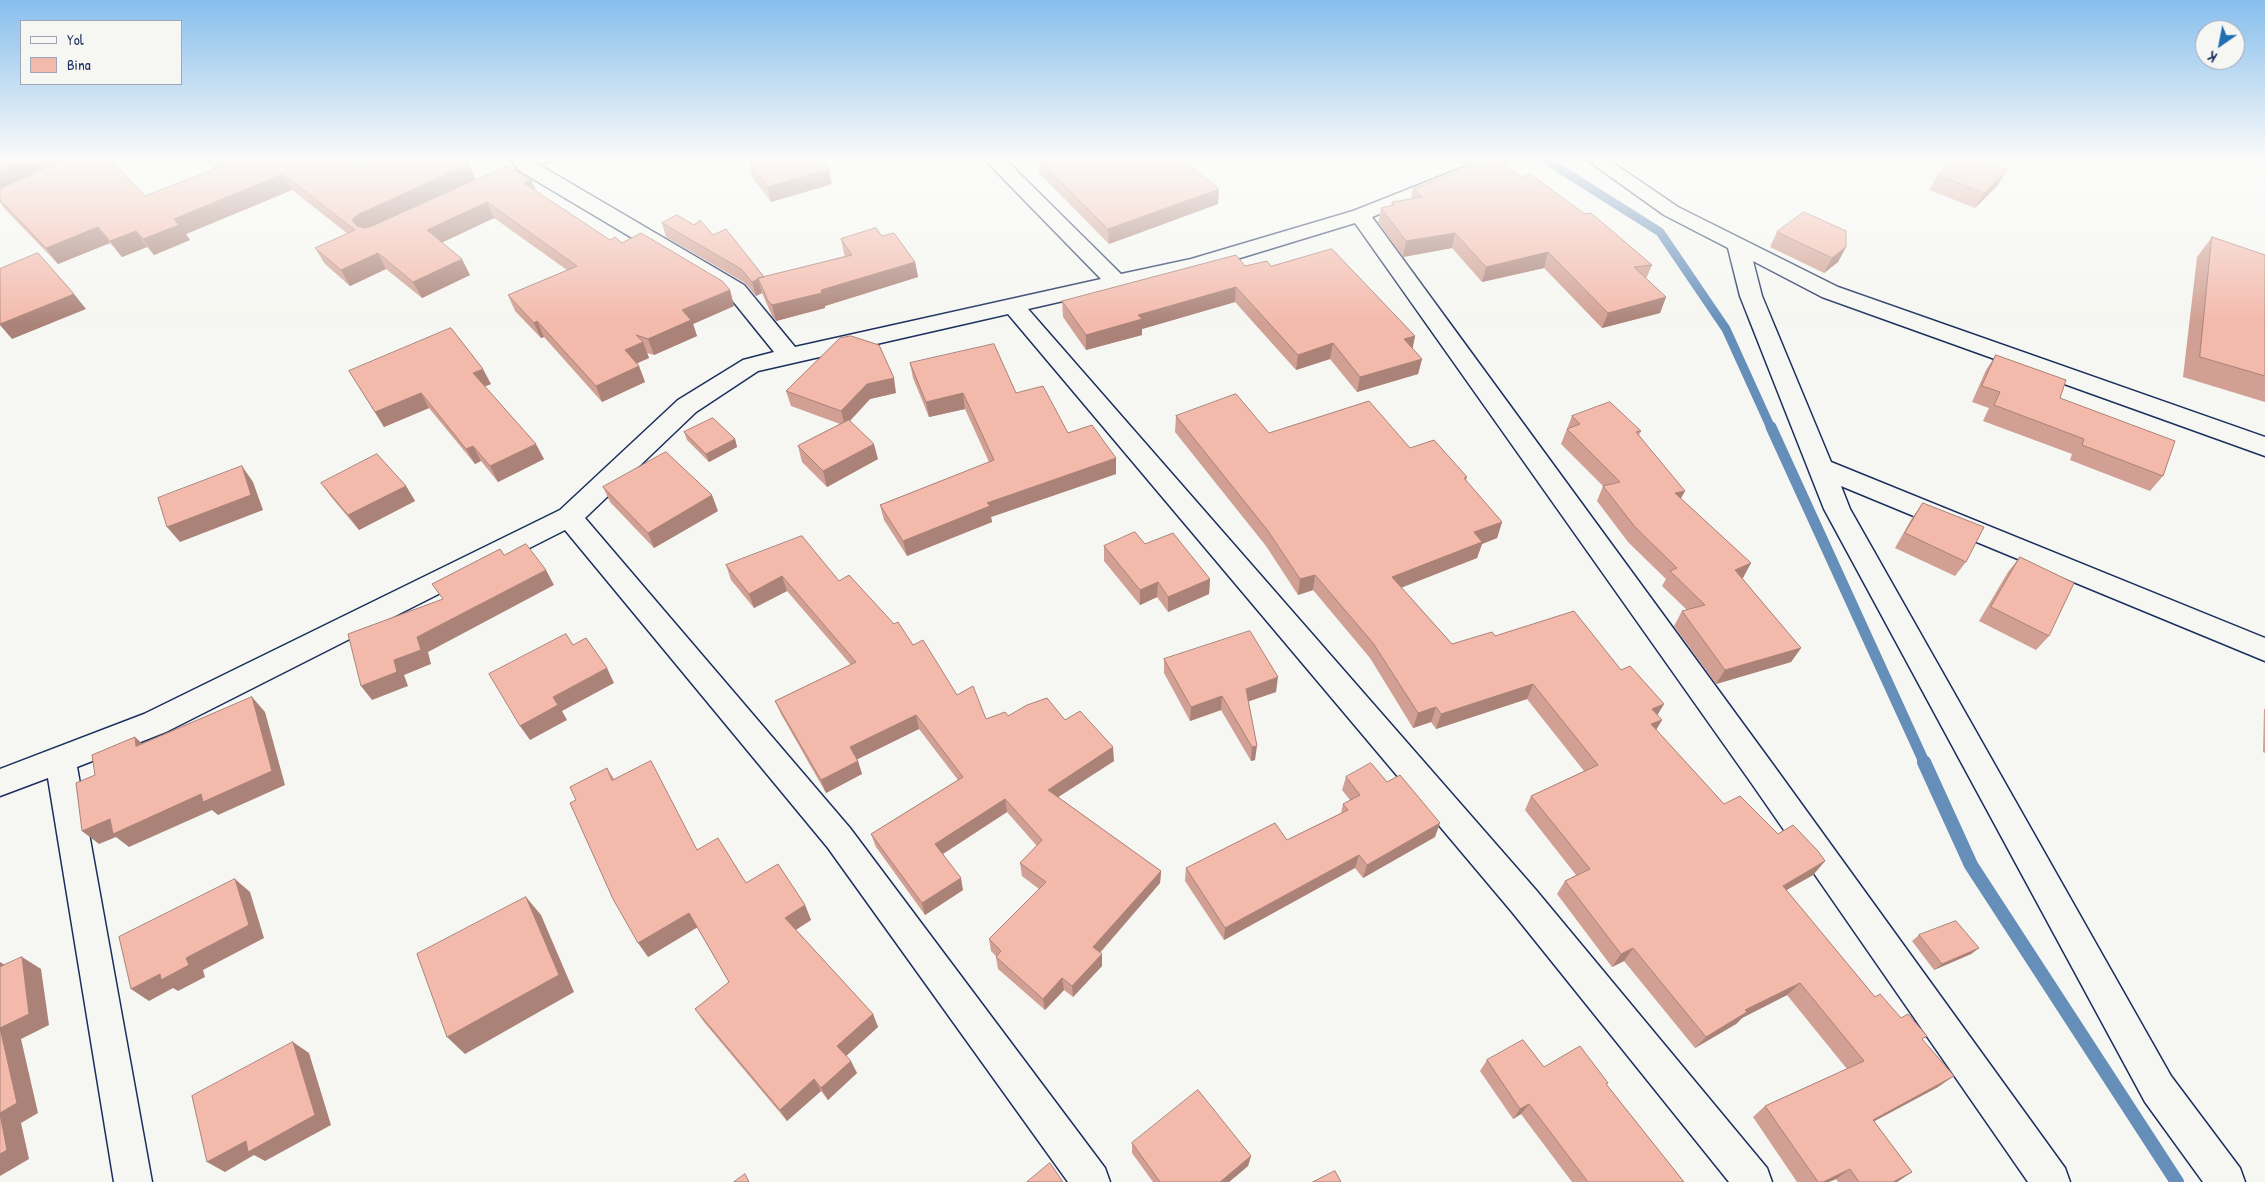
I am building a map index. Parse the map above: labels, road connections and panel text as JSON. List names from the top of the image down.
{
  "legend": ["Yol", "Bina"],
  "north": "bottom left"
}
